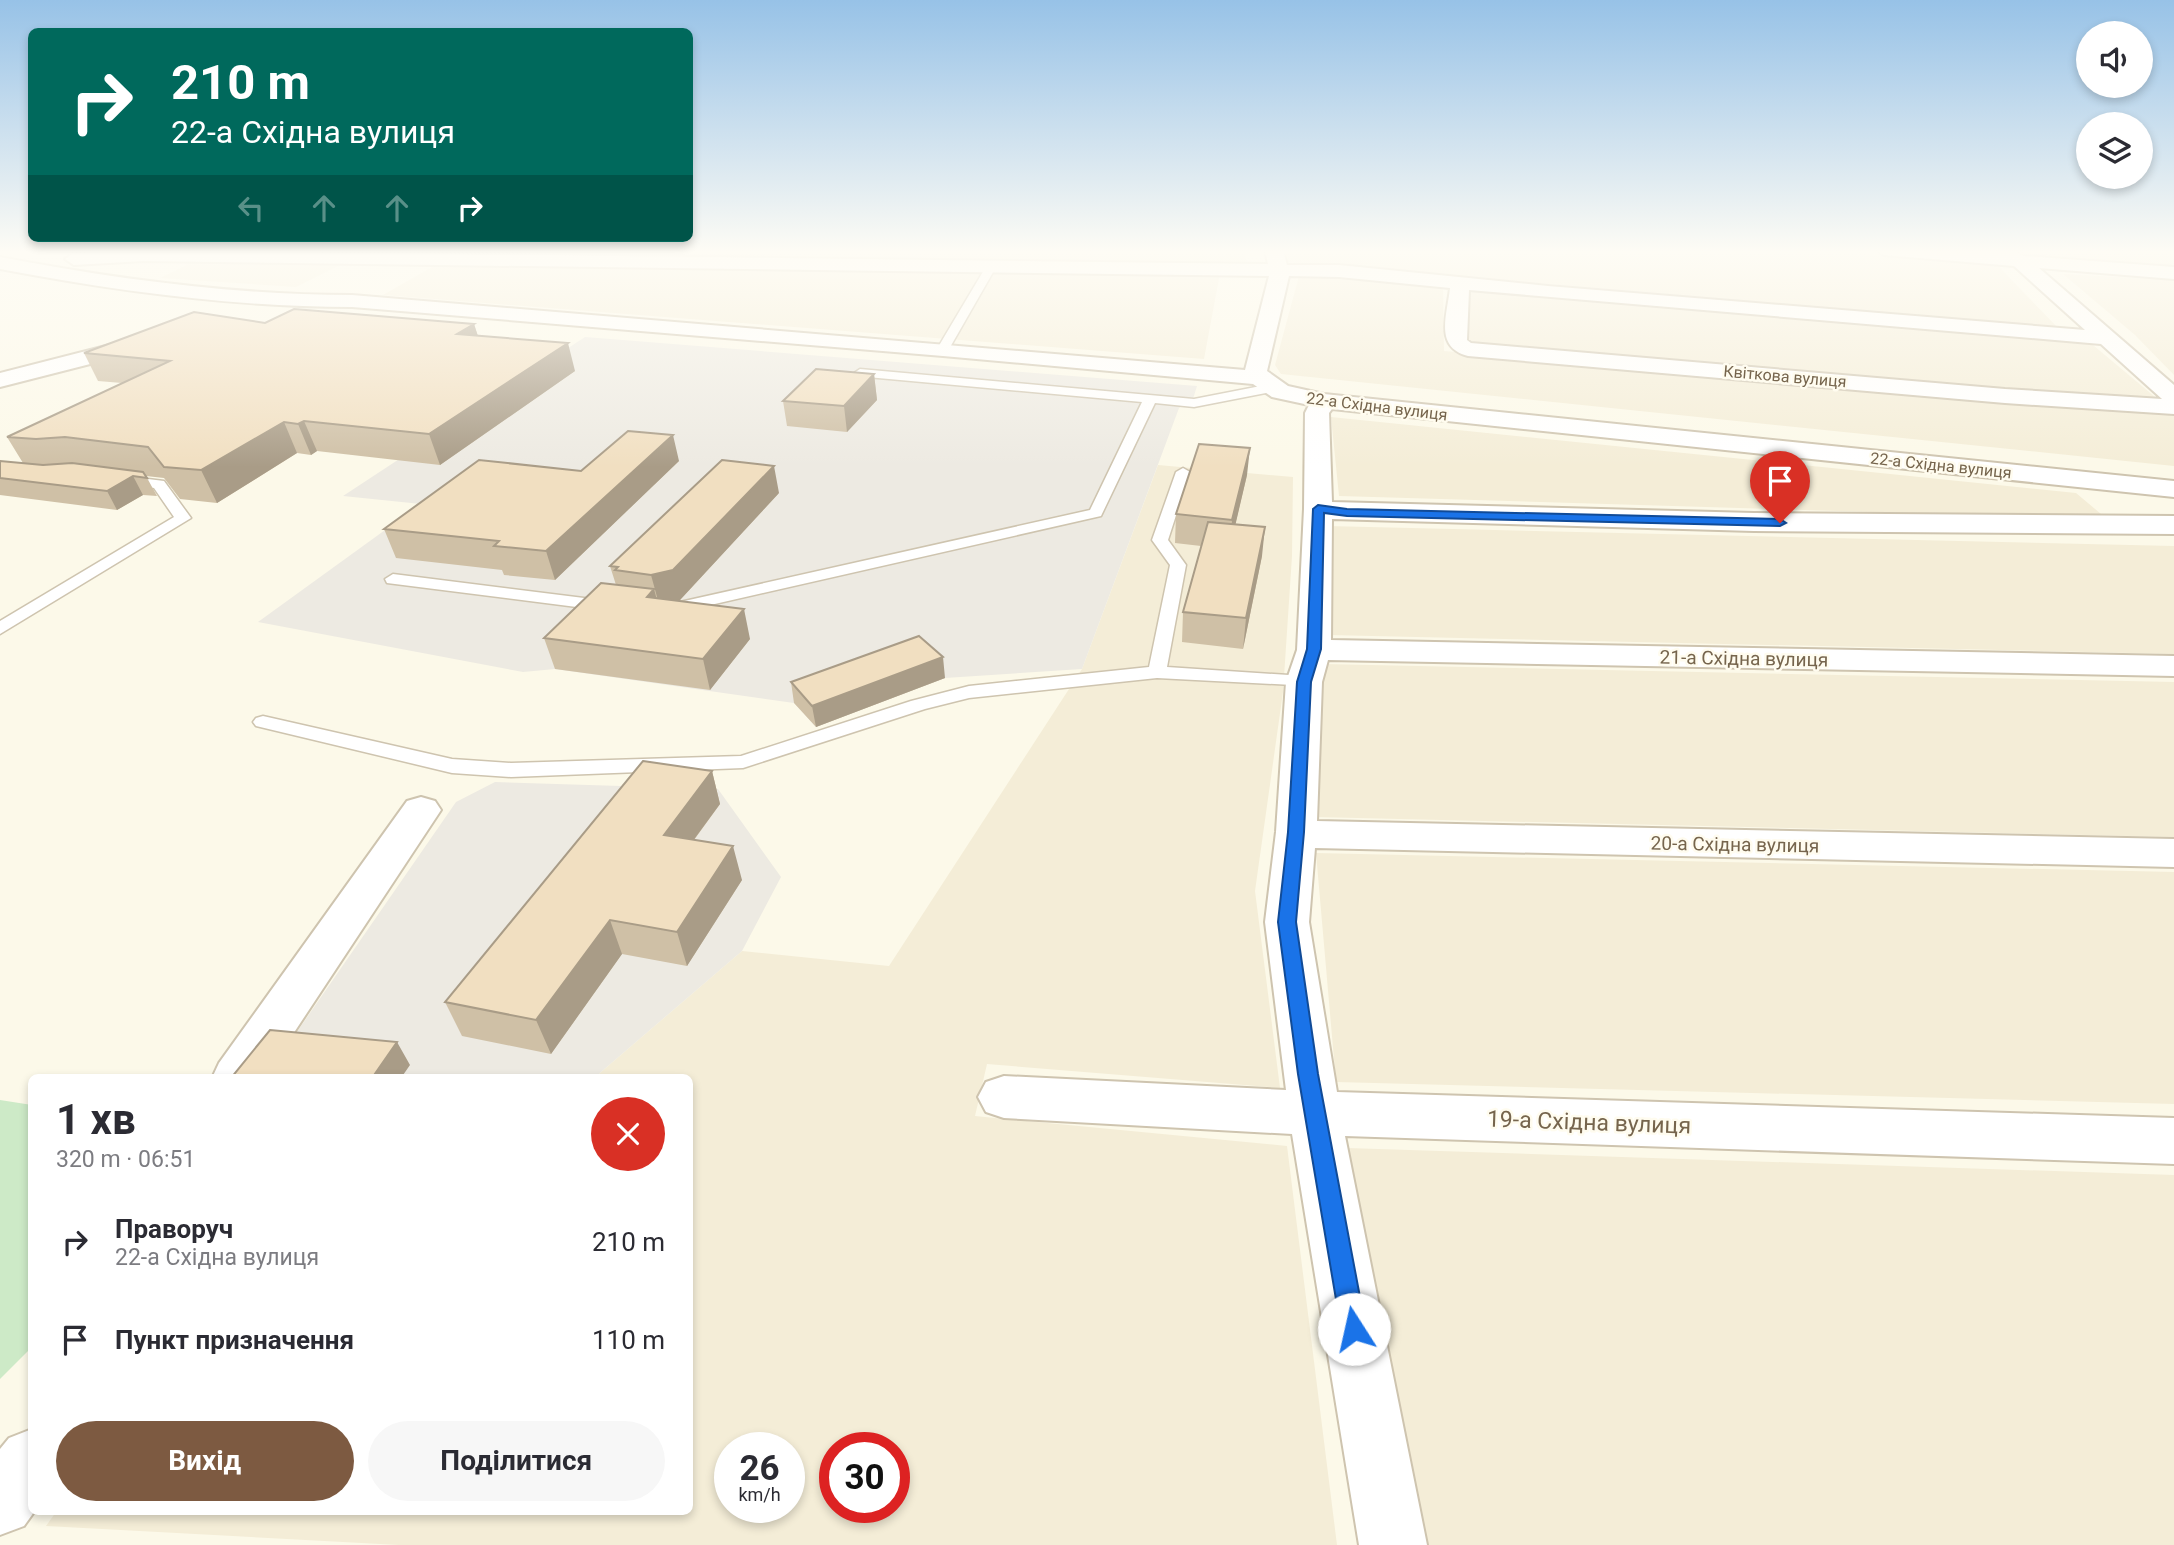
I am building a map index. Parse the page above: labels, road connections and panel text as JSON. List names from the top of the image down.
{
  "streets": {
    "street": [
      "Квіткова вулиця",
      "22-а Східна вулиця",
      "21-а Східна вулиця",
      "20-а Східна вулиця",
      "19-а Східна вулиця"
    ]
  },
  "page": {
    "turn": ["210 m", "22-а Східна вулиця"],
    "heading": ["1 хв", "320 m · 06:51"],
    "list": [
      {
        "name": "Праворуч",
        "note": "22-а Східна вулиця",
        "value": "210 m"
      },
      {
        "name": "Пункт призначення",
        "value": "110 m"
      }
    ],
    "buttons": ["Вихід", "Поділитися"],
    "speed": "26 km/h",
    "limit": "30"
  }
}
